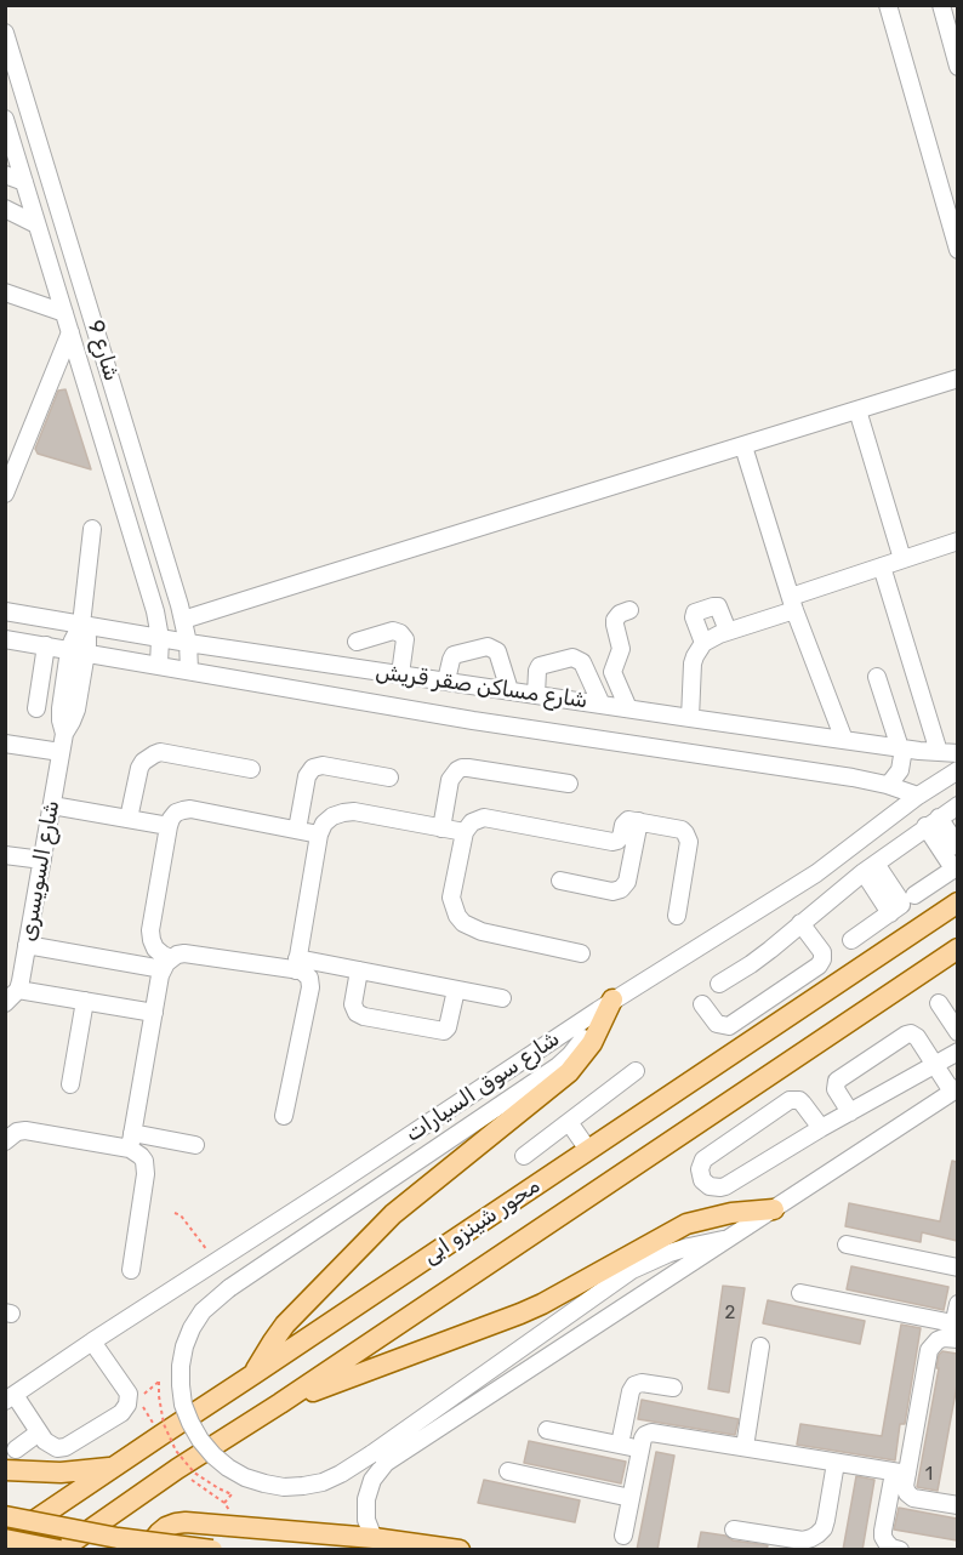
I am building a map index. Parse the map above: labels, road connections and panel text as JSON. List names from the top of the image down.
{
  "streets": {
    "main road": ["محور شينزو ابى"],
    "street": [
      "شارع 9",
      "شارع مساكن صقر قريش",
      "شارع السويسرى",
      "شارع سوق السيارات"
    ]
  },
  "crossings": [
    ["شارع 9", "شارع مساكن صقر قريش"],
    ["شارع مساكن صقر قريش", "شارع السويسرى"],
    ["شارع مساكن صقر قريش", "شارع سوق السيارات"]
  ],
  "house_numbers": ["2", "1"]
}
